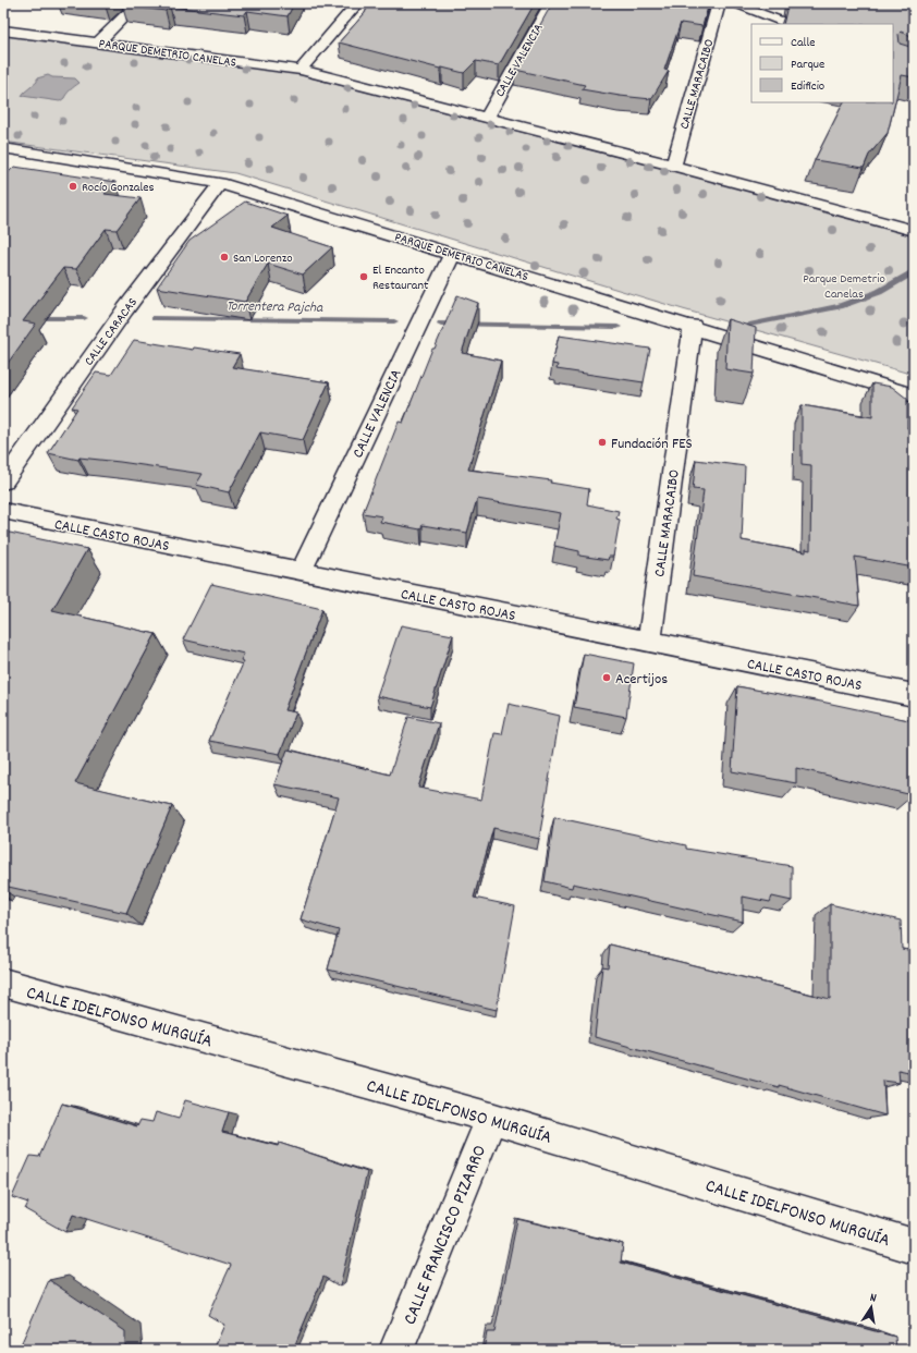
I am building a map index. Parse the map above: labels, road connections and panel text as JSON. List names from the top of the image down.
{
  "streets": {
    "street": [
      "PARQUE DEMETRIO CANELAS",
      "CALLE VALENCIA",
      "CALLE MARACAIBO",
      "CALLE CARACAS",
      "CALLE CASTO ROJAS",
      "CALLE IDELFONSO MURGUÍA",
      "CALLE FRANCISCO PIZARRO"
    ]
  },
  "crossings": [
    ["PARQUE DEMETRIO CANELAS", "CALLE VALENCIA"],
    ["PARQUE DEMETRIO CANELAS", "CALLE MARACAIBO"],
    ["PARQUE DEMETRIO CANELAS", "CALLE CARACAS"],
    ["CALLE VALENCIA", "CALLE CASTO ROJAS"],
    ["CALLE MARACAIBO", "CALLE CASTO ROJAS"],
    ["CALLE IDELFONSO MURGUÍA", "CALLE FRANCISCO PIZARRO"]
  ],
  "water": ["Torrentera Pajcha"],
  "parks": ["Parque Demetrio Canelas"],
  "places": [
    "Rocío Gonzales",
    "San Lorenzo",
    "El Encanto Restaurant",
    "Fundación FES",
    "Acertijos"
  ],
  "legend": ["Calle", "Parque", "Edificio"],
  "north": "top"
}
